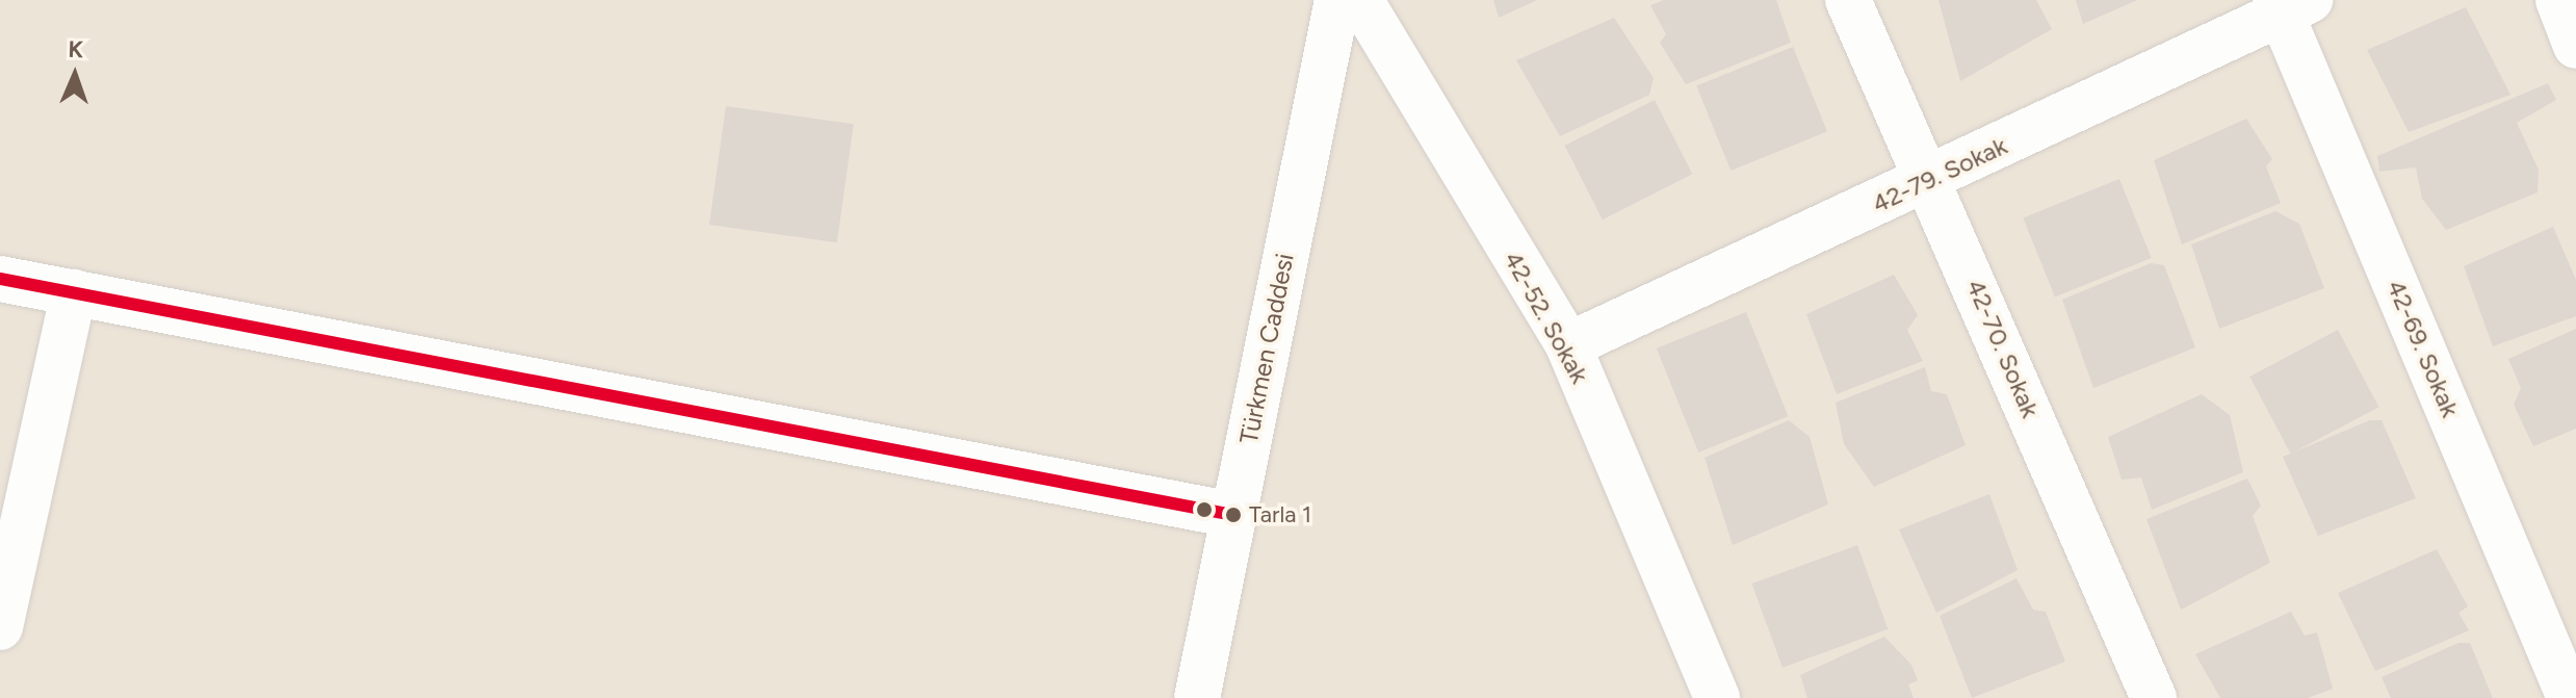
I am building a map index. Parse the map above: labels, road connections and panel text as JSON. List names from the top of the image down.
{
  "streets": {
    "street": [
      "42-79. Sokak",
      "42-52. Sokak",
      "Türkmen Caddesi",
      "42-70. Sokak",
      "42-69. Sokak"
    ]
  },
  "crossings": [
    ["42-79. Sokak", "42-52. Sokak"],
    ["42-79. Sokak", "42-70. Sokak"],
    ["42-79. Sokak", "42-69. Sokak"]
  ],
  "places": ["Tarla 1"],
  "north": "top"
}
